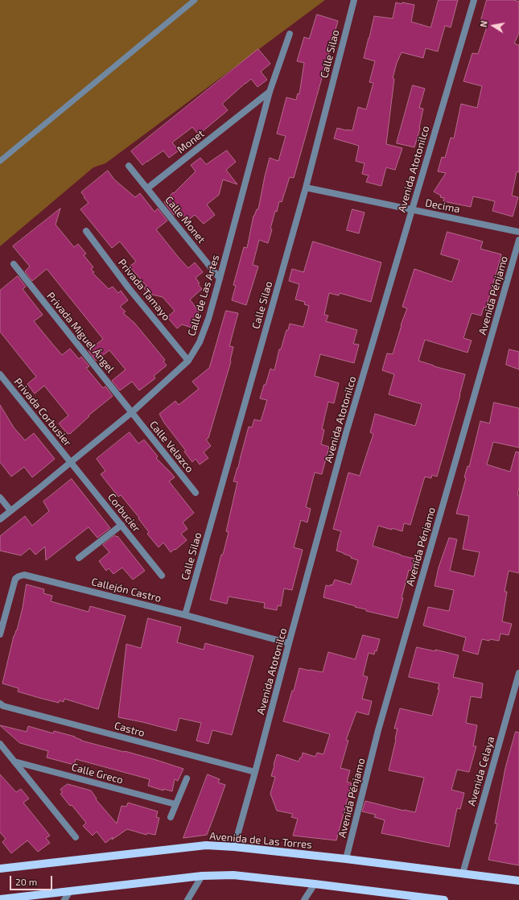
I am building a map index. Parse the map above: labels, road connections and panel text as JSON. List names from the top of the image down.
{
  "streets": {
    "main road": ["Avenida de Las Torres"],
    "street": [
      "Calle Silao",
      "Monet",
      "Avenida Atotonilco",
      "Decima",
      "Calle Monet",
      "Privada Tamayo",
      "Calle de Las Artes",
      "Avenida Pénjamo",
      "Privada Miguel Ángel",
      "Privada Corbusier",
      "Calle Velazco",
      "Corbucier",
      "Callejón Castro",
      "Castro",
      "Avenida Celaya",
      "Calle Greco"
    ]
  },
  "crossings": [
    ["Calle Silao", "Decima"],
    ["Calle Silao", "Callejón Castro"],
    ["Monet", "Calle Monet"],
    ["Monet", "Calle de Las Artes"],
    ["Avenida Atotonilco", "Decima"],
    ["Avenida Atotonilco", "Callejón Castro"],
    ["Avenida Atotonilco", "Castro"],
    ["Avenida Atotonilco", "Avenida de Las Torres"],
    ["Calle Monet", "Calle de Las Artes"],
    ["Privada Tamayo", "Calle de Las Artes"],
    ["Calle de Las Artes", "Privada Miguel Ángel"],
    ["Calle de Las Artes", "Privada Corbusier"],
    ["Calle de Las Artes", "Calle Velazco"],
    ["Calle de Las Artes", "Corbucier"],
    ["Avenida Pénjamo", "Avenida de Las Torres"],
    ["Privada Miguel Ángel", "Calle Velazco"],
    ["Privada Corbusier", "Corbucier"],
    ["Avenida Celaya", "Avenida de Las Torres"]
  ],
  "scale_bar": "20 m",
  "north": "left"
}
